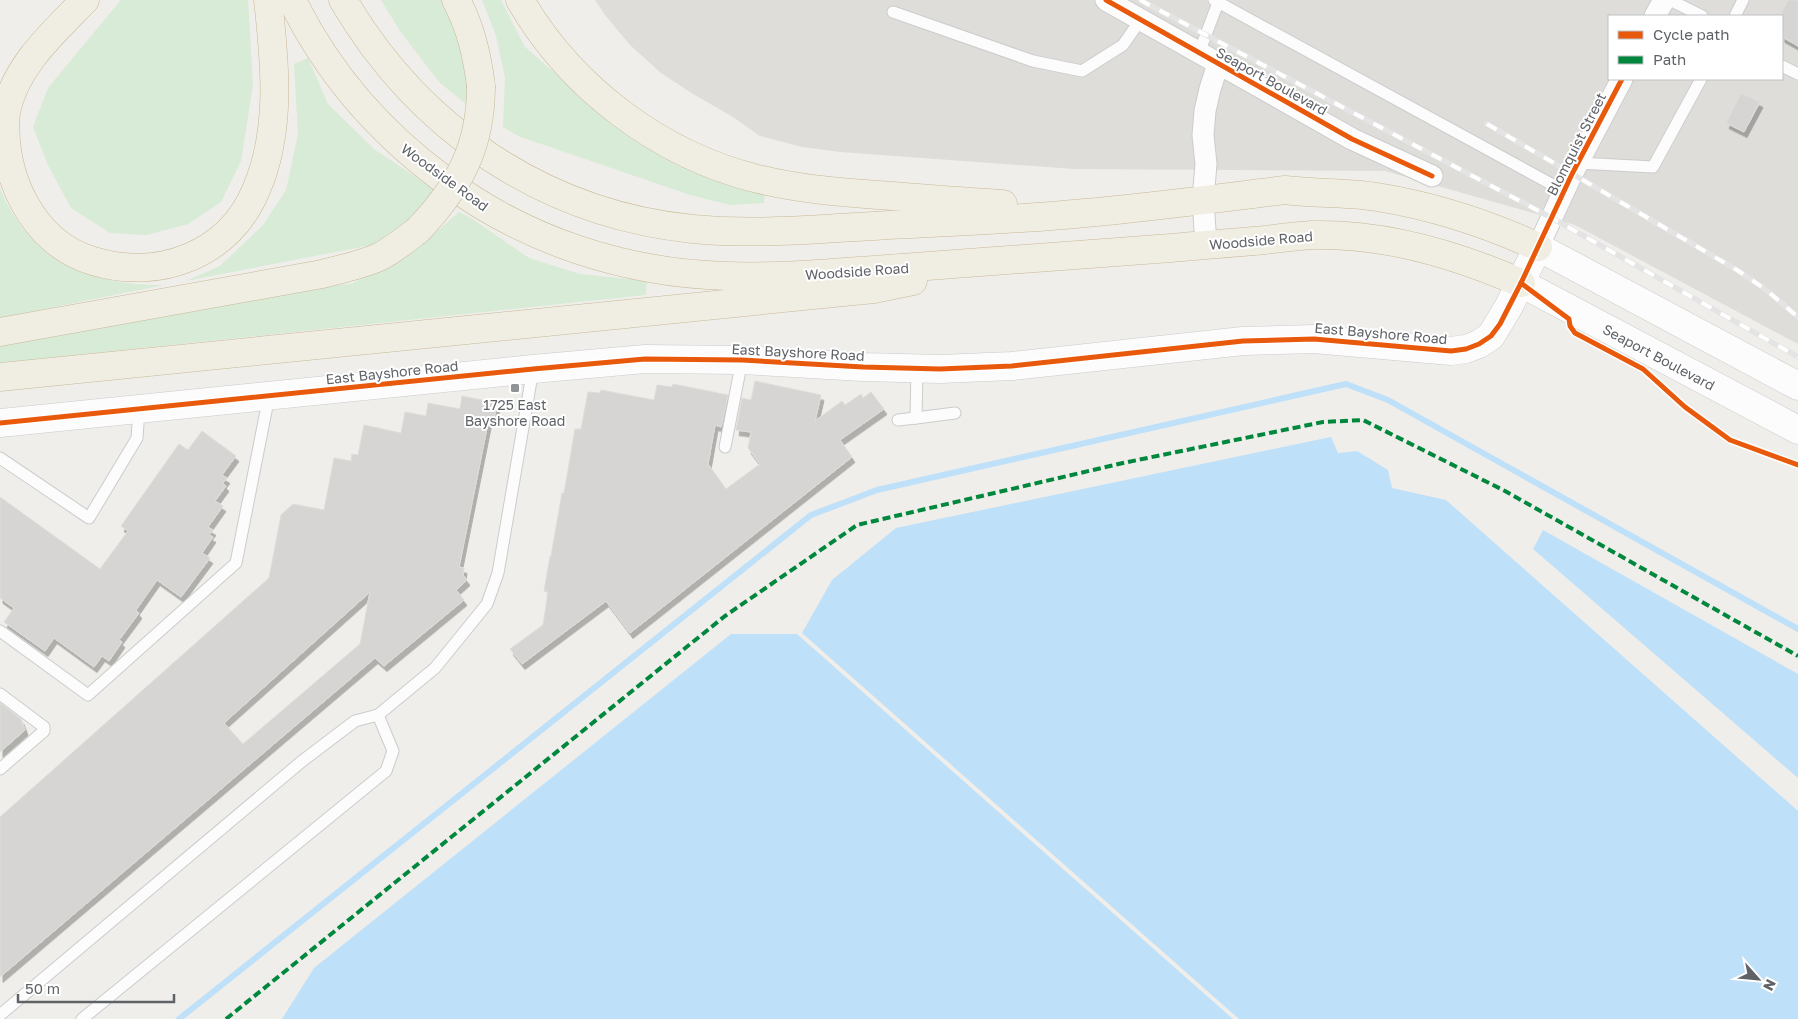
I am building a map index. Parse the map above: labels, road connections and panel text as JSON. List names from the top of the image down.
{
  "streets": {
    "highway": ["Woodside Road"],
    "street": ["Seaport Boulevard", "Blomquist Street", "East Bayshore Road"]
  },
  "crossings": [
    ["Seaport Boulevard", "Woodside Road"],
    ["Seaport Boulevard", "East Bayshore Road"],
    ["Blomquist Street", "East Bayshore Road"],
    ["Woodside Road", "East Bayshore Road"]
  ],
  "places": {
    "transit": ["1725 East Bayshore Road"]
  },
  "legend": ["Cycle path", "Path"],
  "scale_bar": "50 m",
  "north": "bottom right"
}
